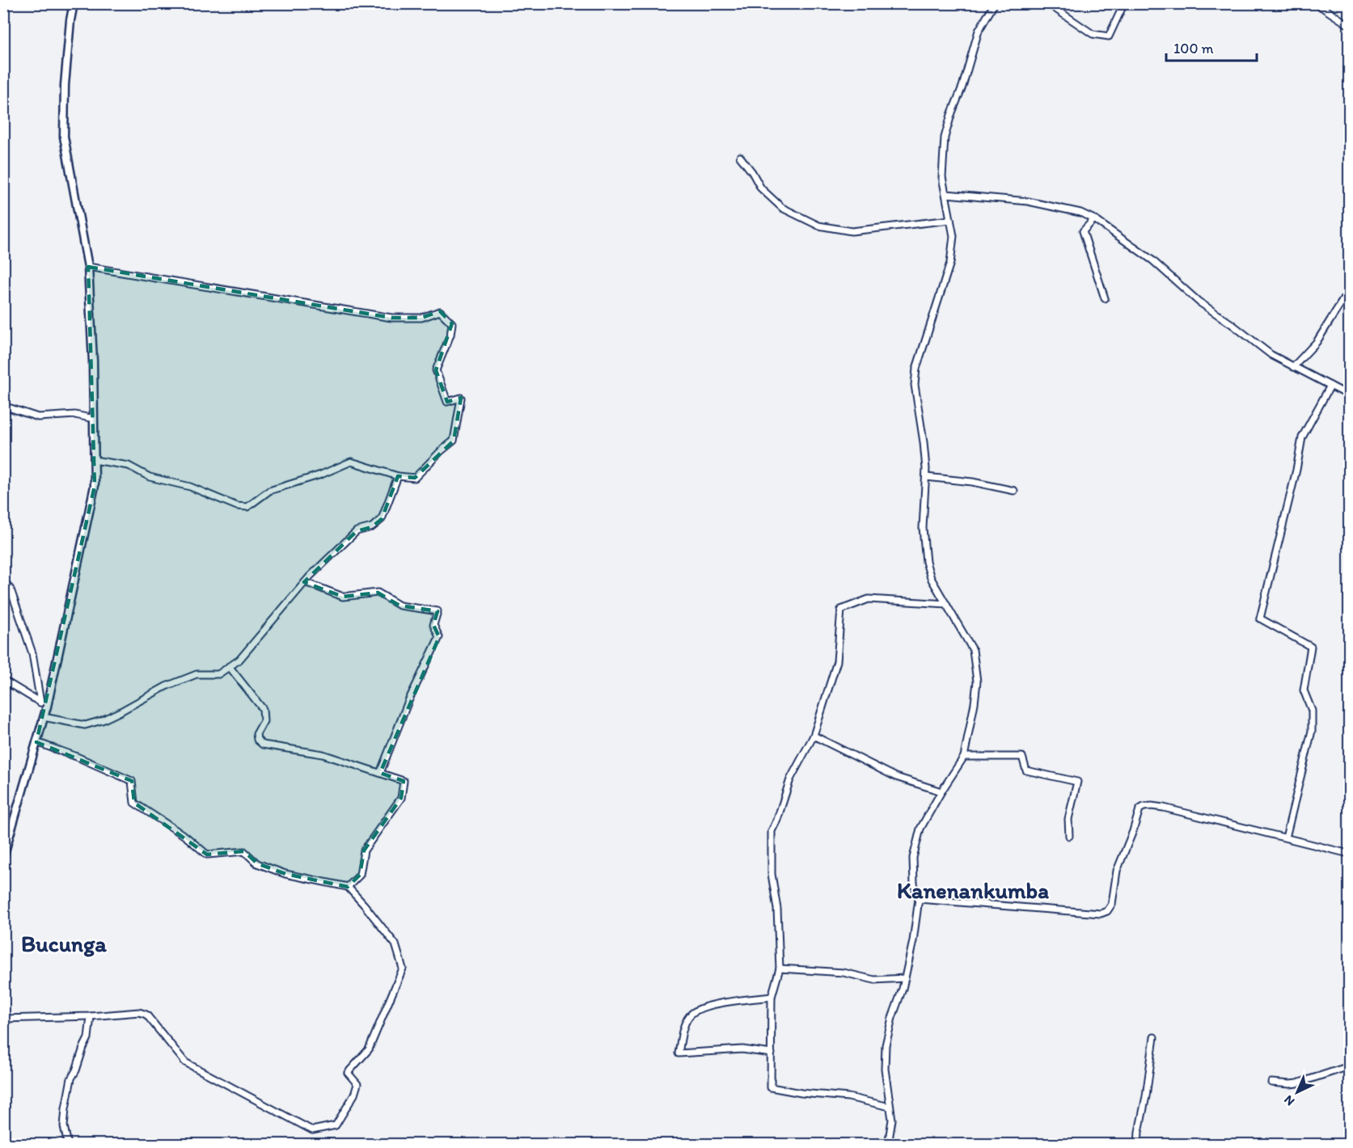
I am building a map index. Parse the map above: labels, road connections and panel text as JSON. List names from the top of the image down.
{
  "districts": ["Kanenankumba", "Bucunga"],
  "scale_bar": "100 m",
  "north": "bottom left"
}
